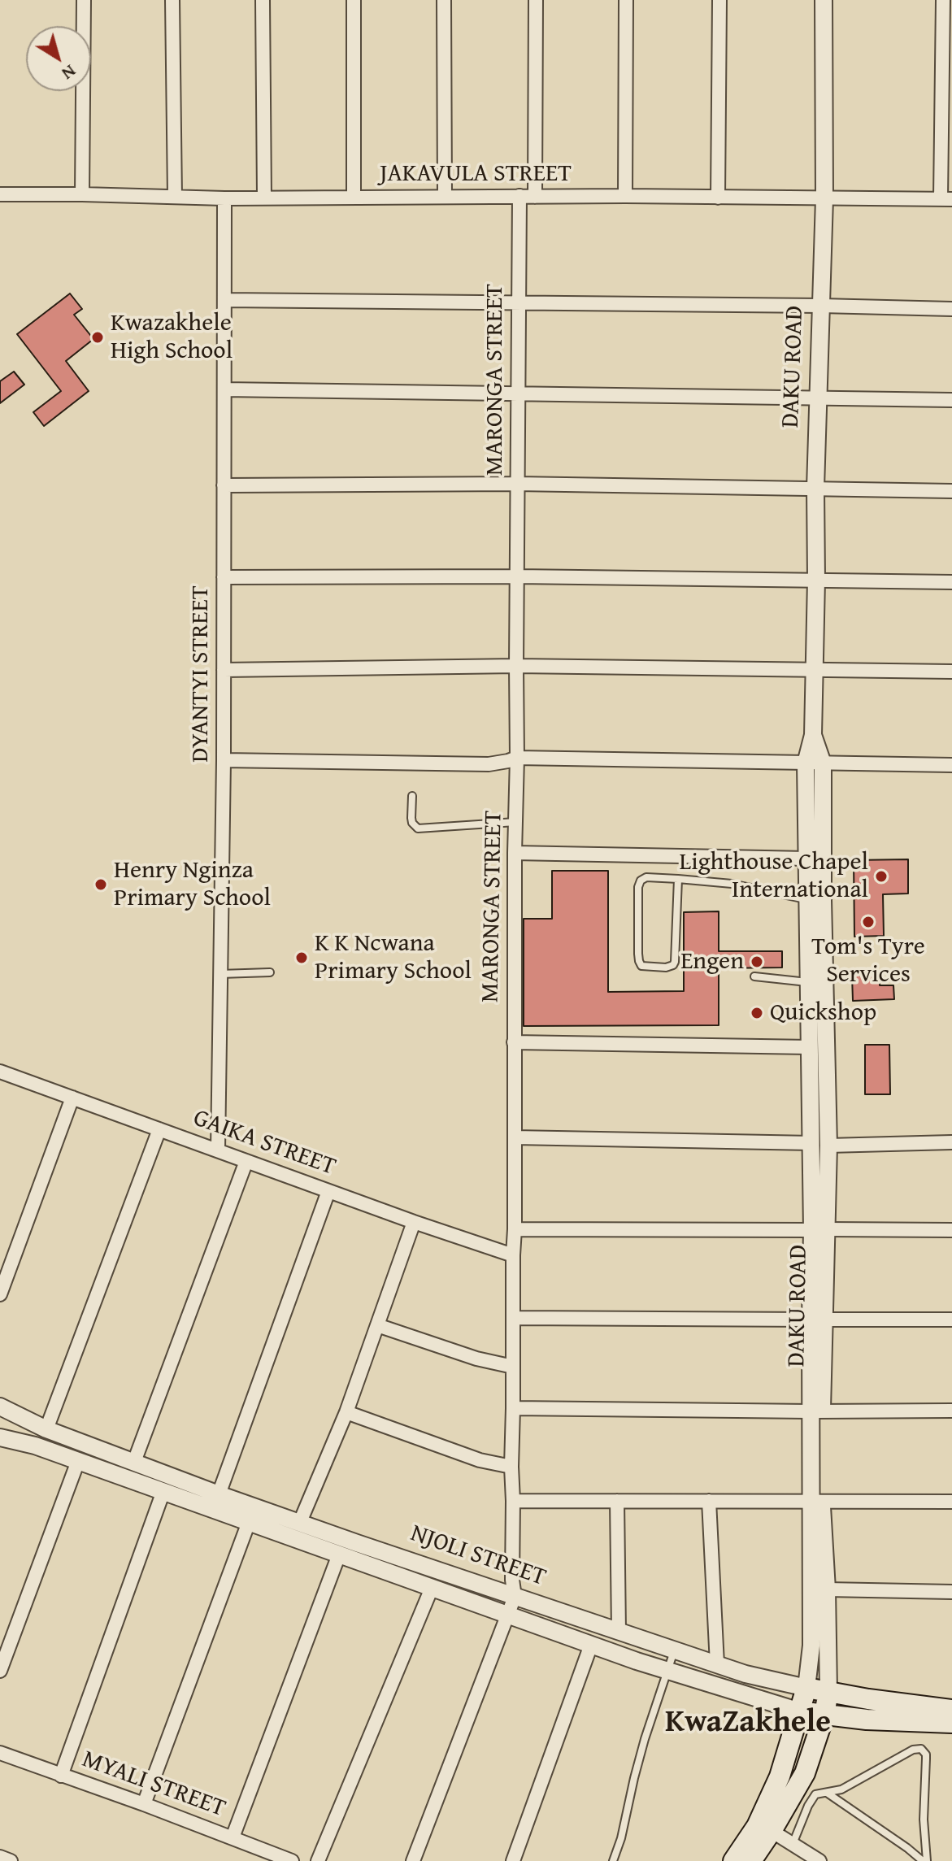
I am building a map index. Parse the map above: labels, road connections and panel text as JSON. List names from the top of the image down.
{
  "streets": {
    "main road": ["DAKU ROAD", "NJOLI STREET"],
    "street": [
      "JAKAVULA STREET",
      "MARONGA STREET",
      "DYANTYI STREET",
      "GAIKA STREET",
      "MYALI STREET"
    ]
  },
  "crossings": [
    ["JAKAVULA STREET", "DAKU ROAD"],
    ["JAKAVULA STREET", "MARONGA STREET"],
    ["JAKAVULA STREET", "DYANTYI STREET"],
    ["DAKU ROAD", "NJOLI STREET"],
    ["MARONGA STREET", "GAIKA STREET"],
    ["MARONGA STREET", "NJOLI STREET"],
    ["DYANTYI STREET", "GAIKA STREET"]
  ],
  "districts": ["KwaZakhele"],
  "places": [
    "Kwazakhele High School",
    "Lighthouse Chapel International",
    "Henry Nginza Primary School",
    "Tom's Tyre Services",
    "K K Ncwana Primary School",
    "Engen",
    "Quickshop"
  ],
  "north": "bottom right"
}
